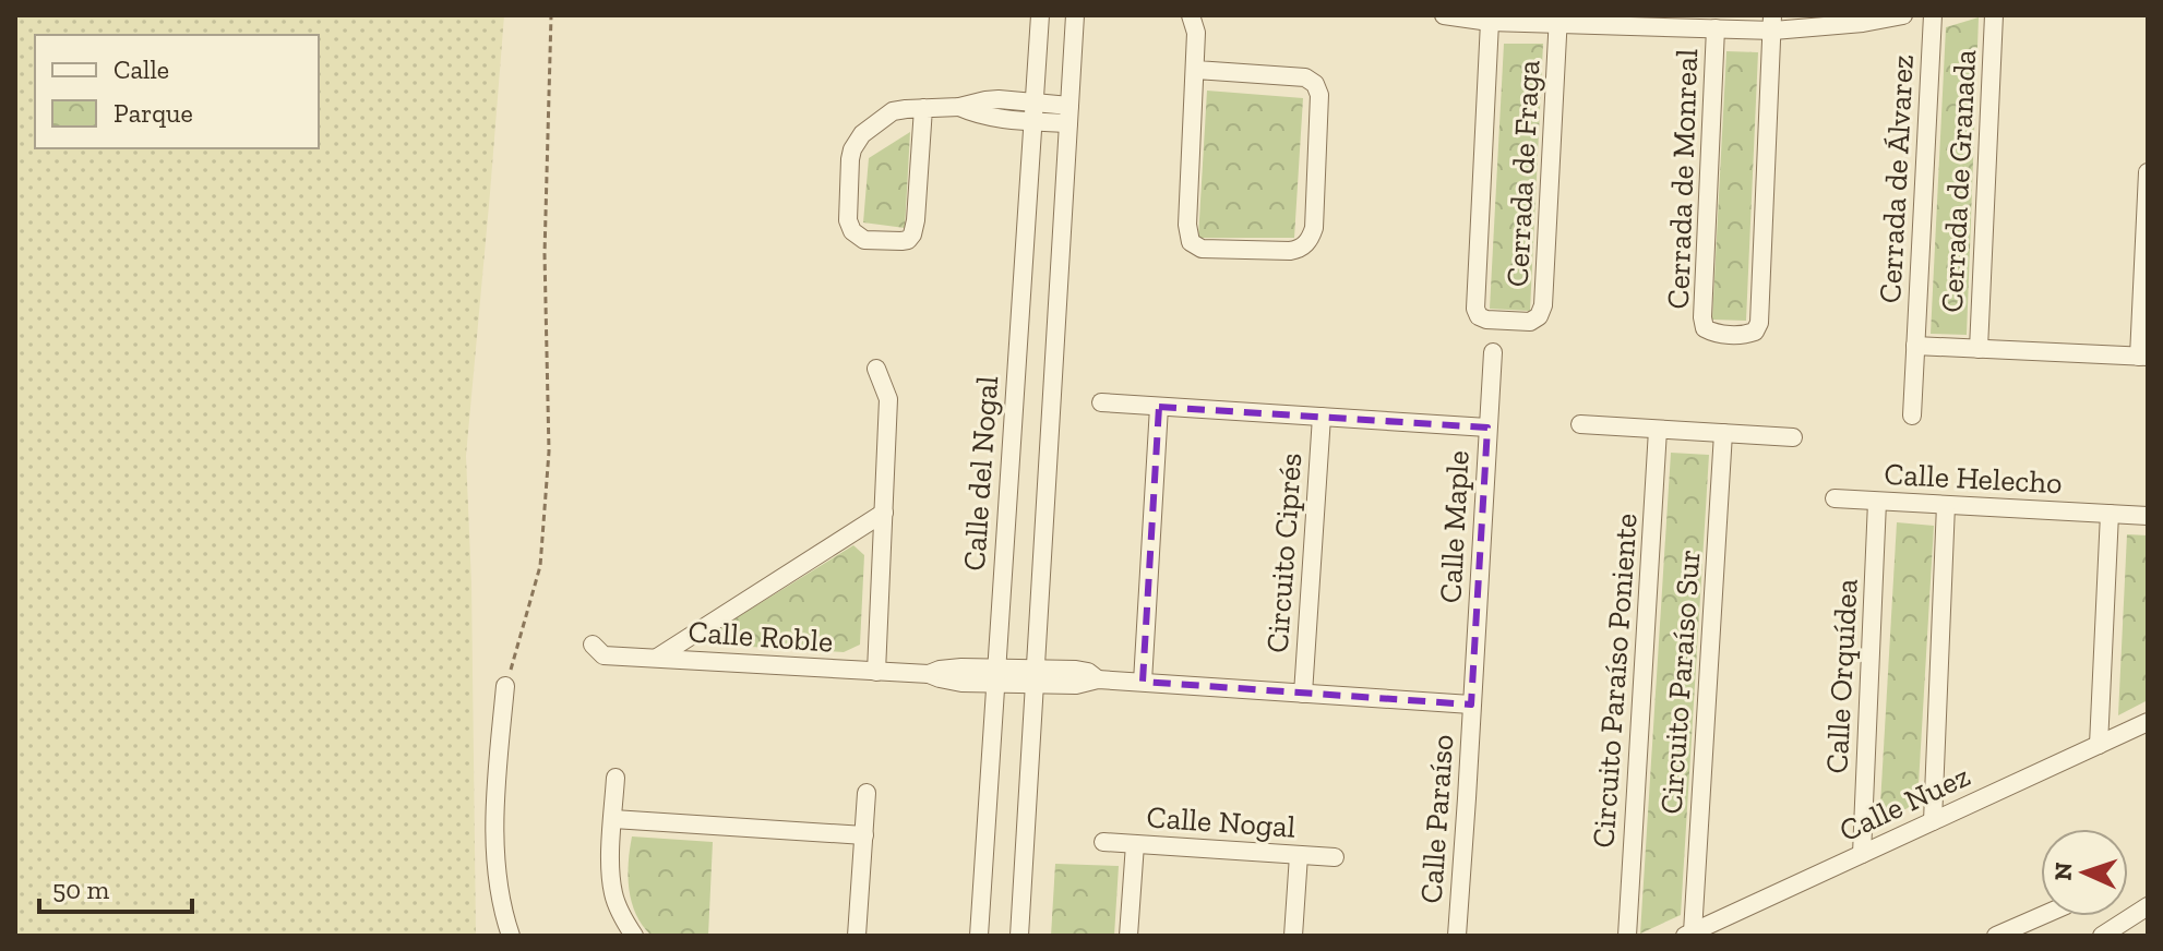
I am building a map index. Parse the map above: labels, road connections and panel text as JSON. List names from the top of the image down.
{
  "streets": {
    "street": [
      "Cerrada de Fraga",
      "Cerrada de Monreal",
      "Cerrada de Álvarez",
      "Cerrada de Granada",
      "Calle del Nogal",
      "Calle Helecho",
      "Calle Maple",
      "Circuito Ciprés",
      "Calle Roble",
      "Calle Orquídea",
      "Circuito Paraíso Poniente",
      "Circuito Paraíso Sur",
      "Calle Nuez",
      "Calle Paraíso",
      "Calle Nogal"
    ]
  },
  "crossings": [
    ["Cerrada de Álvarez", "Cerrada de Granada"],
    ["Calle del Nogal", "Calle Roble"],
    ["Calle Helecho", "Calle Orquídea"],
    ["Calle Maple", "Circuito Ciprés"],
    ["Calle Maple", "Calle Paraíso"],
    ["Circuito Ciprés", "Calle Roble"],
    ["Circuito Ciprés", "Calle Paraíso"],
    ["Calle Orquídea", "Calle Nuez"],
    ["Circuito Paraíso Sur", "Calle Nuez"]
  ],
  "legend": ["Calle", "Parque"],
  "scale_bar": "50 m",
  "north": "left"
}
